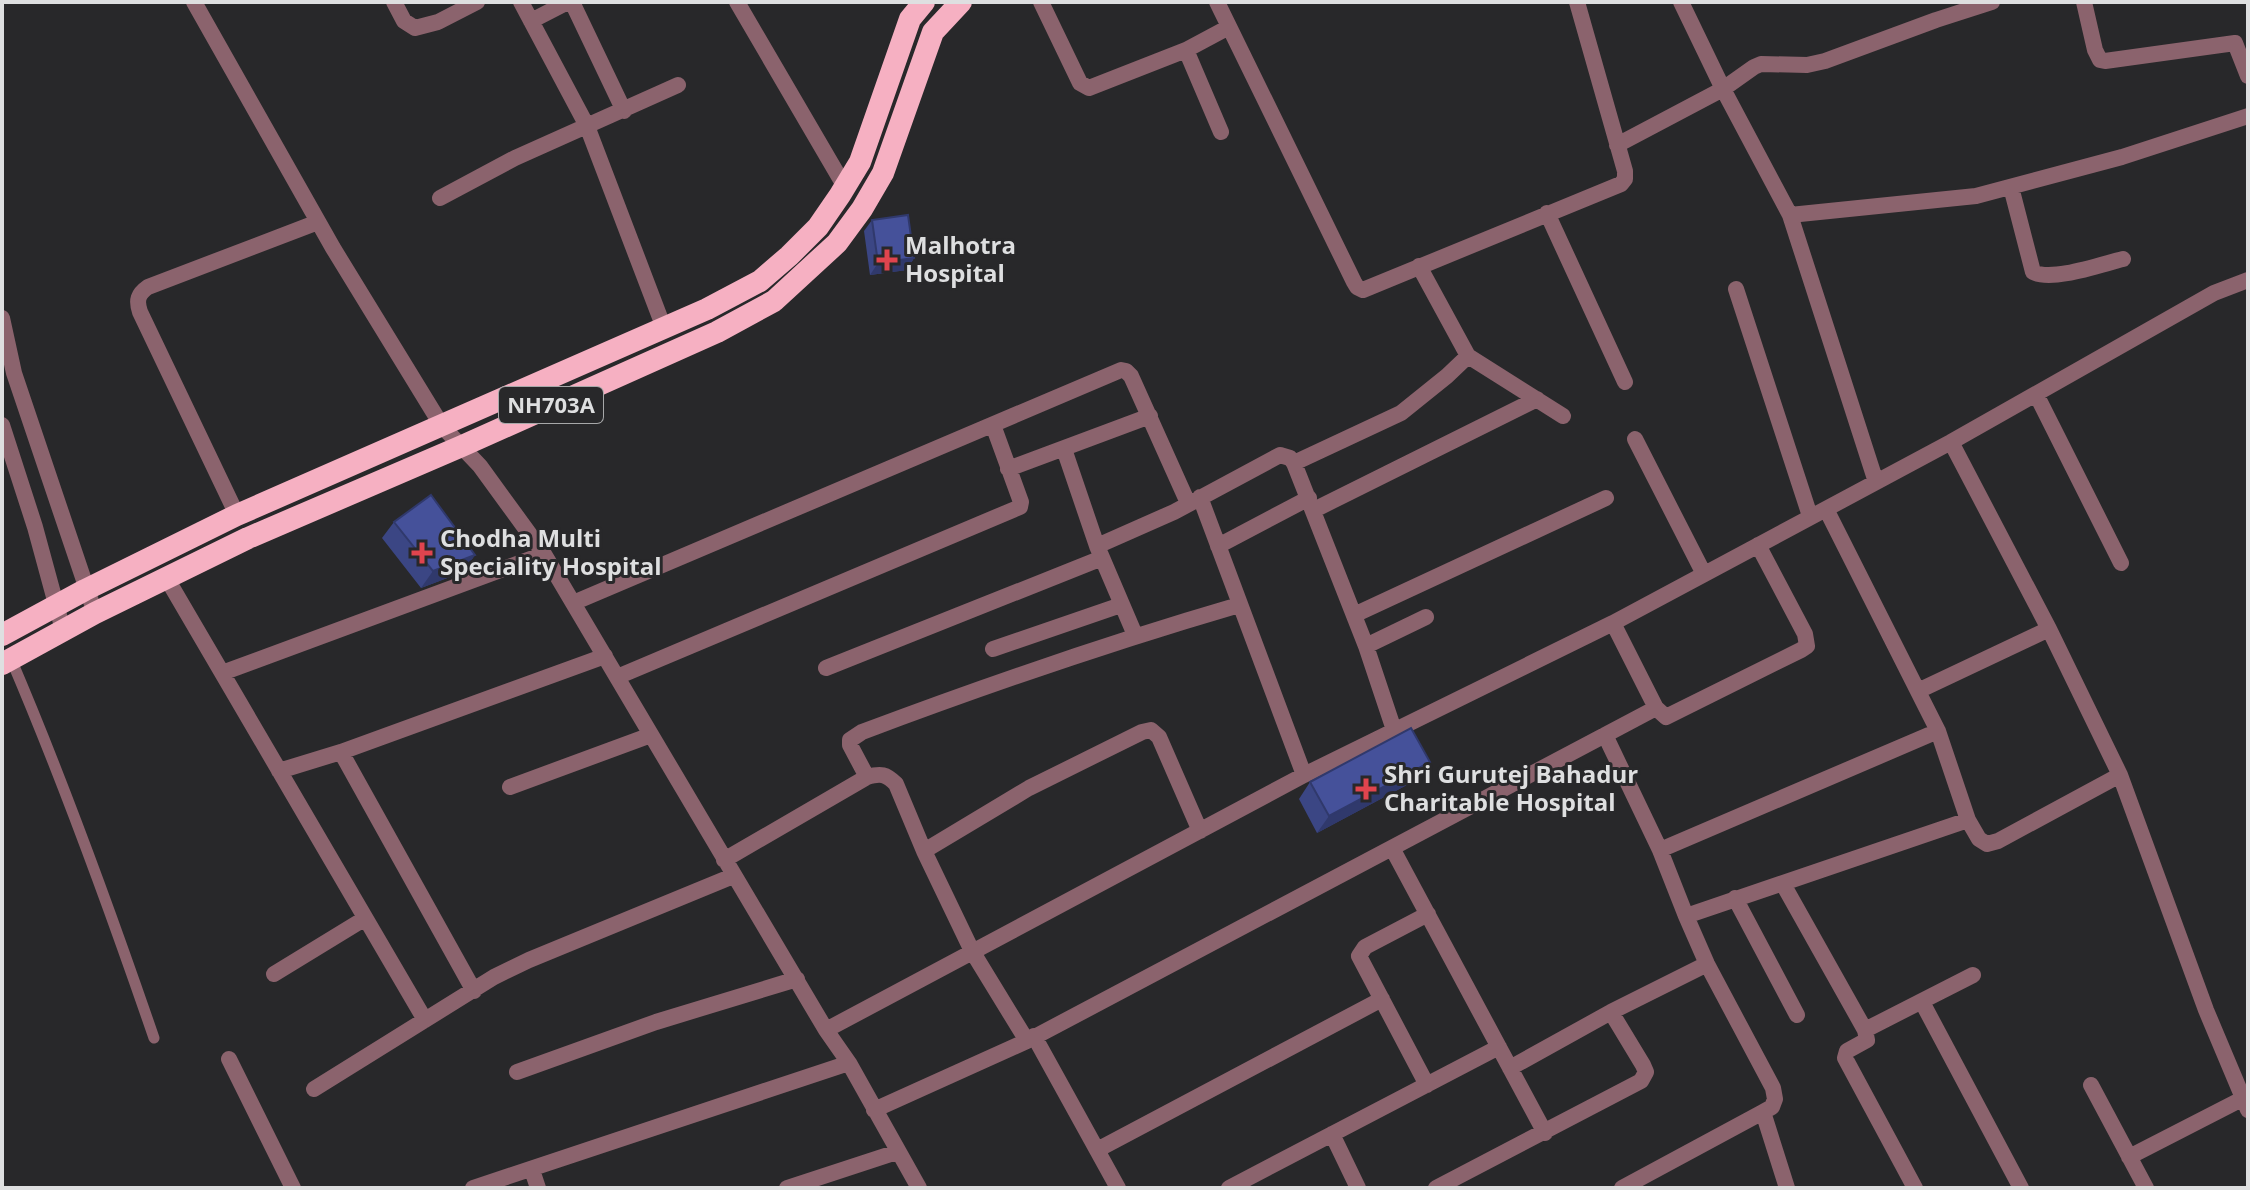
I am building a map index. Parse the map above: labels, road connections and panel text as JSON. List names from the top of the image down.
{
  "streets": {
    "highway": ["NH703A"]
  },
  "places": {
    "health": ["Malhotra Hospital", "Chodha Multi Speciality Hospital", "Shri Gurutej Bahadur Charitable Hospital"]
  }
}
